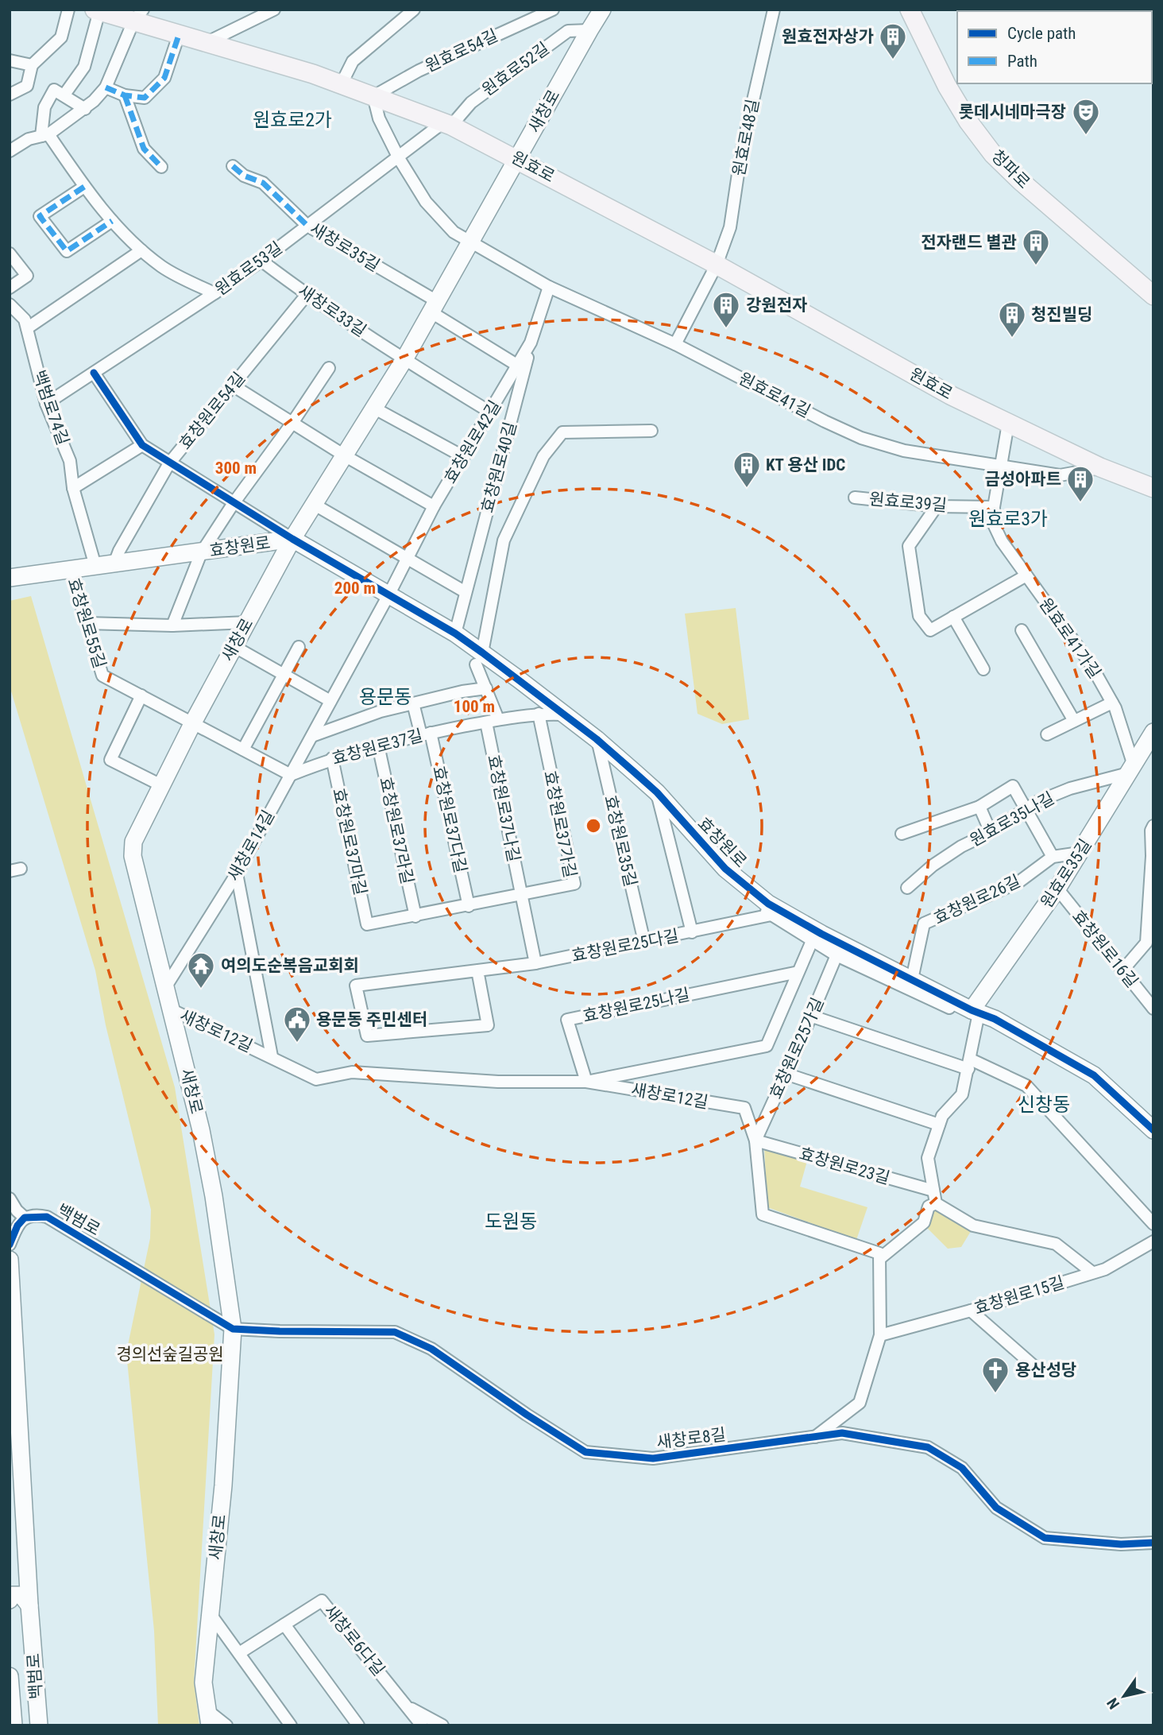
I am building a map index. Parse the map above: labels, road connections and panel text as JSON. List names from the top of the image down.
{
  "streets": {
    "main road": [
      "새창로",
      "원효로",
      "청파로",
      "효창원로",
      "원효로35길",
      "백범로"
    ],
    "street": [
      "원효로54길",
      "원효로52길",
      "원효로48길",
      "새창로35길",
      "원효로53길",
      "새창로33길",
      "원효로41길",
      "백범로74길",
      "효창원로54길",
      "효창원로42길",
      "효창원로40길",
      "원효로39길",
      "효창원로55길",
      "원효로41가길",
      "효창원로37길",
      "효창원로37나길",
      "효창원로37다길",
      "원효로35나길",
      "효창원로37가길",
      "효창원로37라길",
      "효창원로35길",
      "효창원로37마길",
      "새창로14길",
      "효창원로26길",
      "효창원로25다길",
      "효창원로16길",
      "효창원로25나길",
      "새창로12길",
      "효창원로25가길",
      "효창원로23길",
      "효창원로15길",
      "새창로8길",
      "새창로6다길"
    ]
  },
  "crossings": [
    ["원효로54길", "원효로"],
    ["원효로52길", "새창로"],
    ["원효로52길", "원효로"],
    ["원효로52길", "원효로53길"],
    ["새창로", "원효로"],
    ["새창로", "새창로35길"],
    ["새창로", "새창로33길"],
    ["새창로", "원효로41길"],
    ["새창로", "효창원로"],
    ["새창로", "효창원로55길"],
    ["새창로", "새창로14길"],
    ["새창로", "새창로12길"],
    ["새창로", "백범로"],
    ["새창로", "새창로8길"],
    ["원효로48길", "원효로"],
    ["원효로", "원효로53길"],
    ["원효로", "원효로41길"],
    ["원효로", "원효로41가길"],
    ["새창로35길", "원효로53길"],
    ["원효로53길", "새창로33길"],
    ["원효로53길", "백범로74길"],
    ["새창로33길", "효창원로54길"],
    ["원효로41길", "효창원로42길"],
    ["원효로41길", "원효로41가길"],
    ["백범로74길", "효창원로"],
    ["효창원로54길", "효창원로"],
    ["효창원로42길", "효창원로40길"],
    ["효창원로42길", "효창원로"],
    ["효창원로42길", "새창로14길"],
    ["효창원로40길", "효창원로"],
    ["원효로39길", "원효로41가길"],
    ["효창원로", "효창원로55길"],
    ["효창원로", "효창원로37길"],
    ["효창원로", "효창원로35길"],
    ["효창원로", "새창로14길"],
    ["효창원로", "원효로35길"],
    ["효창원로", "효창원로26길"],
    ["효창원로55길", "효창원로37길"],
    ["효창원로55길", "새창로14길"],
    ["원효로41가길", "원효로35나길"],
    ["원효로41가길", "원효로35길"],
    ["효창원로37길", "효창원로37나길"],
    ["효창원로37길", "효창원로37다길"],
    ["효창원로37길", "효창원로37가길"],
    ["효창원로37길", "효창원로37라길"],
    ["효창원로37길", "효창원로37마길"],
    ["효창원로37길", "새창로14길"],
    ["효창원로37나길", "효창원로37가길"],
    ["효창원로37나길", "효창원로25다길"],
    ["원효로35나길", "원효로35길"],
    ["효창원로37라길", "효창원로37마길"],
    ["효창원로35길", "효창원로25다길"],
    ["원효로35길", "효창원로26길"],
    ["원효로35길", "효창원로16길"],
    ["효창원로25나길", "새창로12길"],
    ["새창로12길", "효창원로25가길"],
    ["새창로12길", "효창원로23길"],
    ["효창원로25가길", "효창원로23길"],
    ["백범로", "새창로8길"]
  ],
  "districts": [
    "원효로2가",
    "원효로3가",
    "용문동",
    "신창동",
    "도원동"
  ],
  "parks": ["경의선숲길공원"],
  "places": {
    "building": [
      "원효전자상가",
      "전자랜드 별관",
      "강원전자",
      "청진빌딩",
      "KT 용산 IDC",
      "금성아파트"
    ],
    "theatre": ["롯데시네마극장"],
    "temple": ["여의도순복음교회회"],
    "public building": ["용문동 주민센터"],
    "church": ["용산성당"]
  },
  "legend": ["Cycle path", "Path"],
  "north": "bottom left",
  "rings": ["300 m", "200 m", "100 m"]
}
